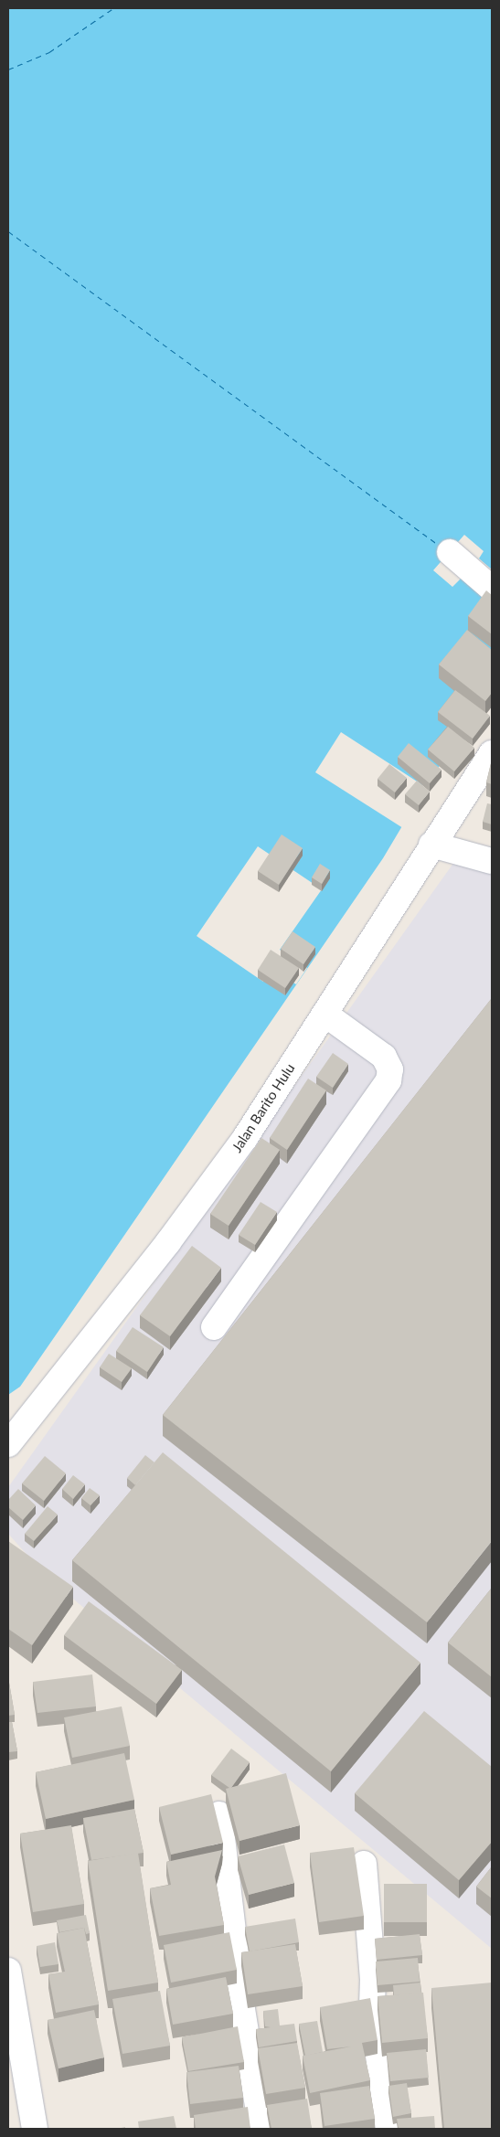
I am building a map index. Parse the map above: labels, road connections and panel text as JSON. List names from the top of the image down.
{
  "streets": {
    "street": ["Jalan Barito Hulu"]
  }
}
